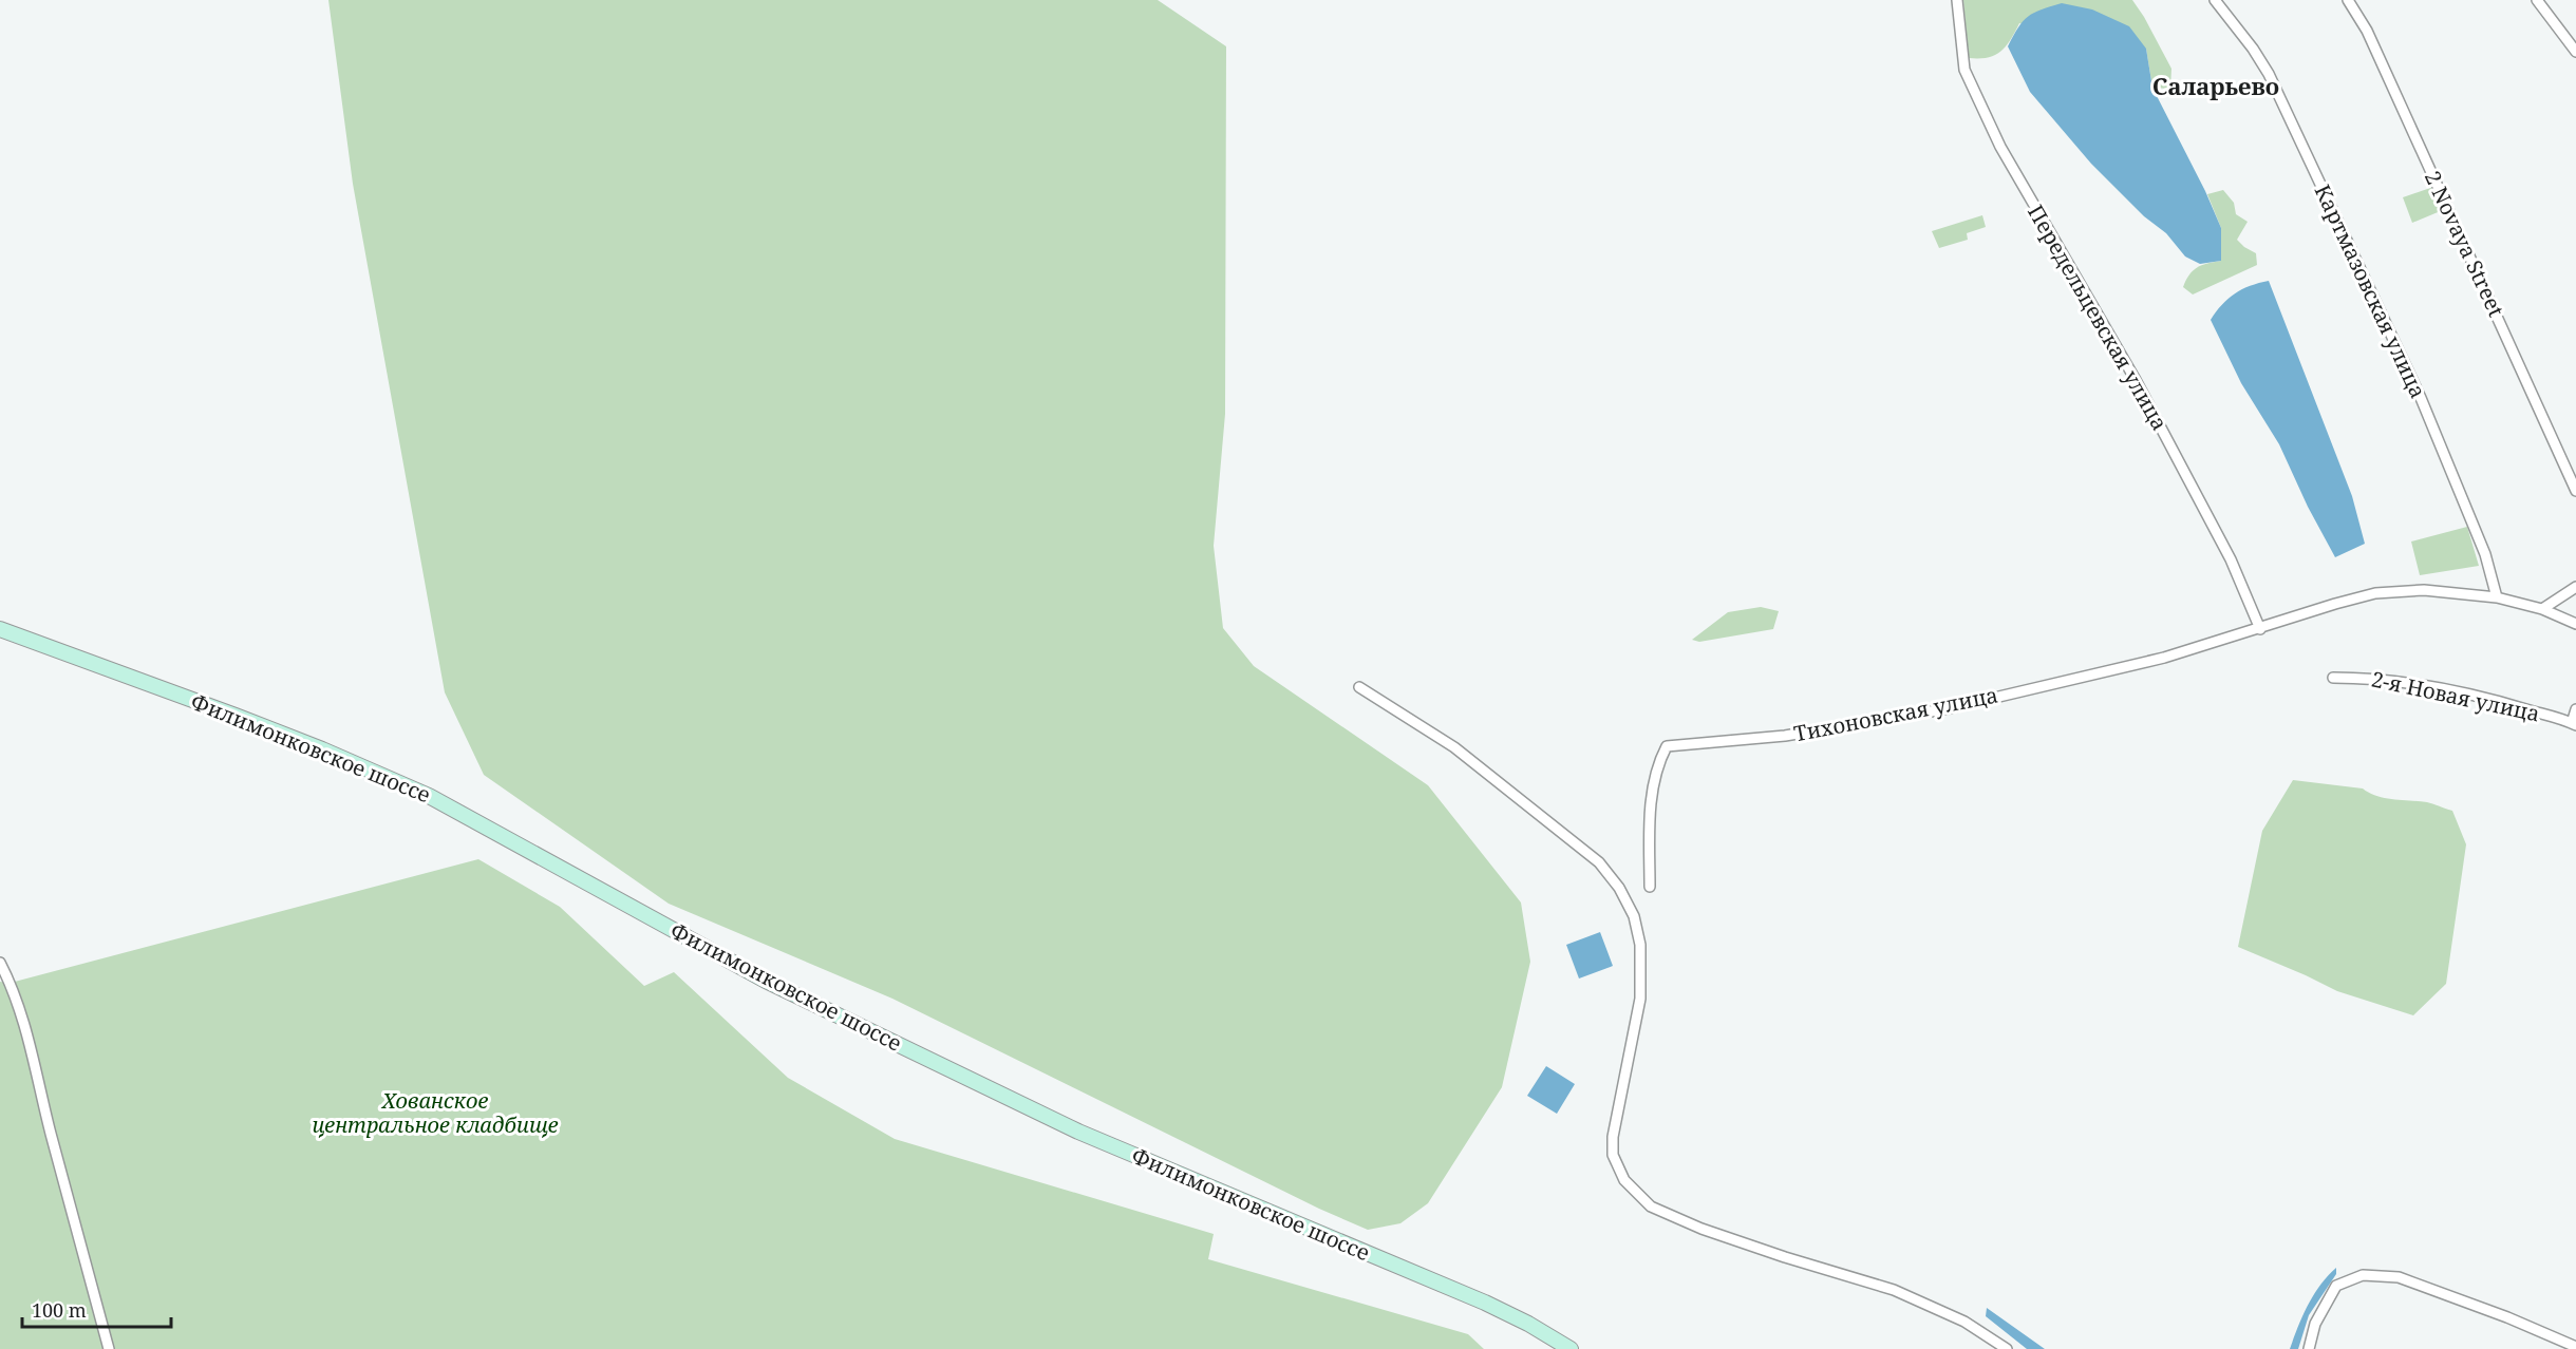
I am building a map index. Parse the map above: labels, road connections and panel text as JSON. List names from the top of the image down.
{
  "streets": {
    "main road": ["Филимонковское шоссе"],
    "street": [
      "2 Novaya Street",
      "Картмазовская улица",
      "Передельцевская улица",
      "2-я Новая улица",
      "Тихоновская улица"
    ]
  },
  "crossings": [
    ["Передельцевская улица", "Тихоновская улица"]
  ],
  "districts": ["Саларьево"],
  "parks": ["Хованское центральное кладбище"],
  "scale_bar": "100 m"
}
